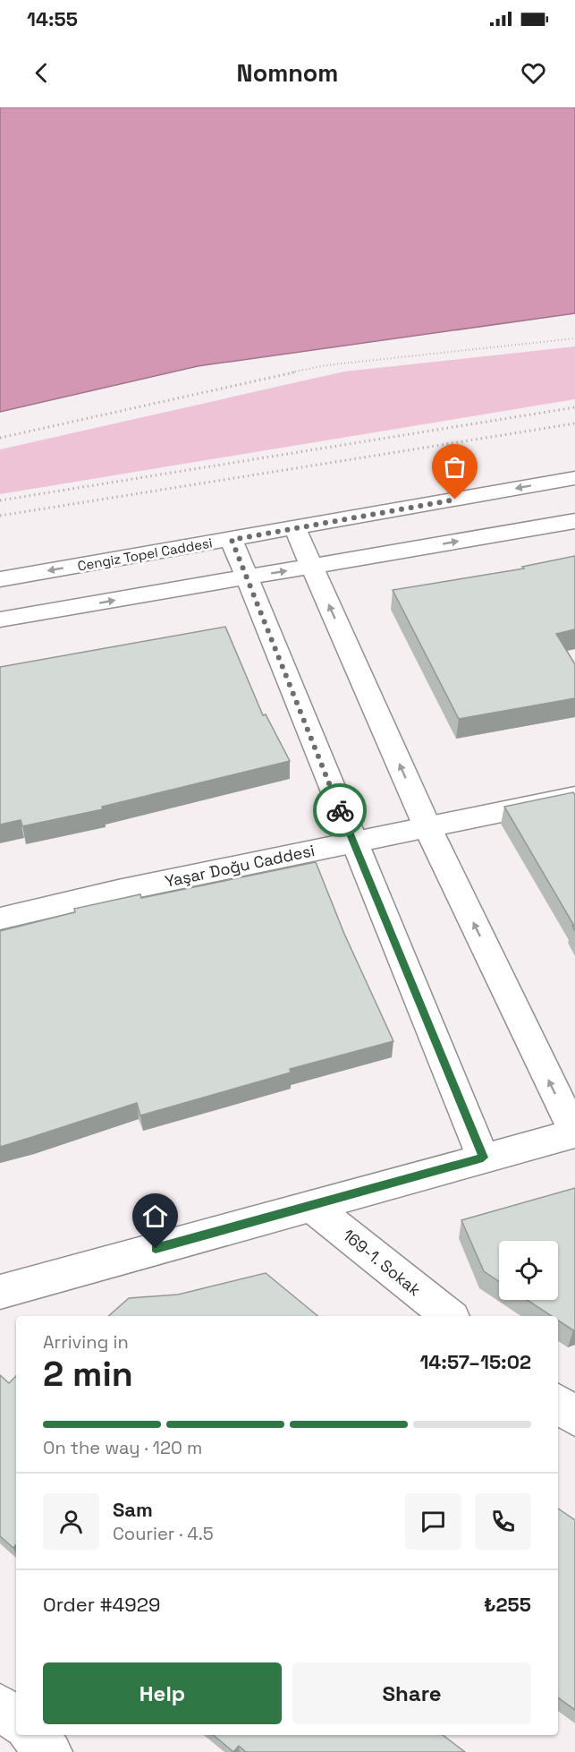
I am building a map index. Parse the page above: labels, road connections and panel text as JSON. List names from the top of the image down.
{
  "streets": {
    "street": ["Cengiz Topel Caddesi", "Yaşar Doğu Caddesi", "169-1. Sokak"]
  },
  "page": {
    "status": "14:55",
    "header": "Nomnom",
    "heading": ["2 min", "Arriving in", "14:57–15:02"],
    "panel": [
      "Sam",
      "Courier · 4.5",
      "Order #4929",
      "₺255"
    ],
    "bar": "On the way · 120 m",
    "buttons": ["Help", "Share"]
  }
}
